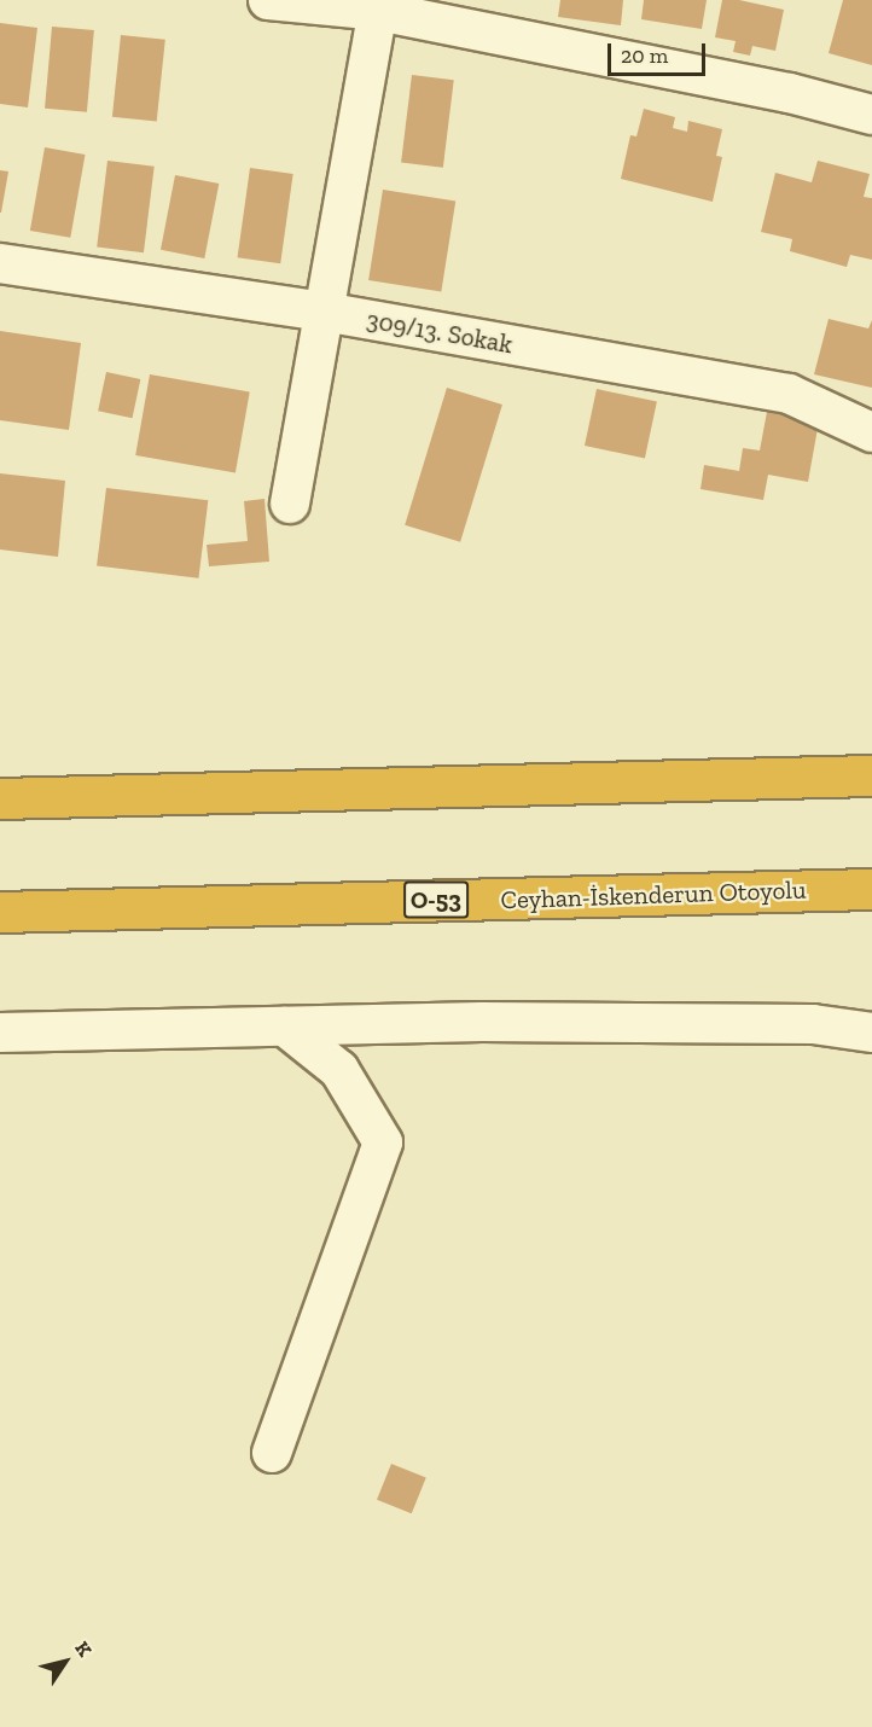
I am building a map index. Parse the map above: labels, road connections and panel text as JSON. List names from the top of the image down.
{
  "streets": {
    "highway": ["Ceyhan-İskenderun Otoyolu", "O-53"],
    "street": ["309/13. Sokak"]
  },
  "scale_bar": "20 m",
  "north": "top right"
}
